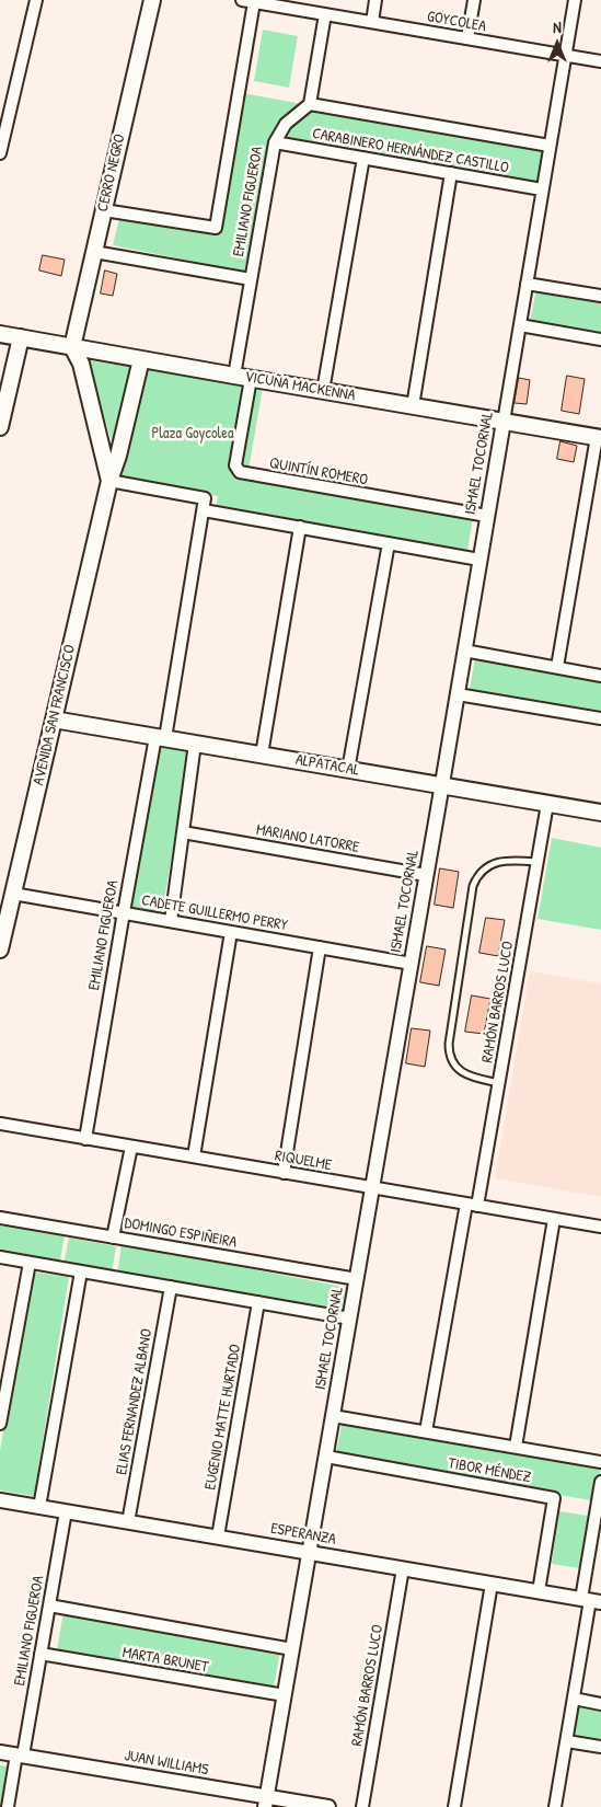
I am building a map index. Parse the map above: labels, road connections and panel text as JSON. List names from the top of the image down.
{
  "streets": {
    "main road": [
      "CERRO NEGRO",
      "VICUÑA MACKENNA",
      "AVENIDA SAN FRANCISCO",
      "ALPATACAL"
    ],
    "street": [
      "GOYCOLEA",
      "CARABINERO HERNÁNDEZ CASTILLO",
      "EMILIANO FIGUEROA",
      "ISMAEL TOCORNAL",
      "QUINTÍN ROMERO",
      "MARIANO LATORRE",
      "CADETE GUILLERMO PERRY",
      "RAMÓN BARROS LUCO",
      "RIQUELME",
      "DOMINGO ESPIÑEIRA",
      "ELIAS FERNANDEZ ALBANO",
      "EUGENIO MATTE HURTADO",
      "TIBOR MÉNDEZ",
      "ESPERANZA",
      "MARTA BRUNET",
      "JUAN WILLIAMS"
    ]
  },
  "crossings": [
    ["GOYCOLEA", "EMILIANO FIGUEROA"],
    ["GOYCOLEA", "ISMAEL TOCORNAL"],
    ["CARABINERO HERNÁNDEZ CASTILLO", "EMILIANO FIGUEROA"],
    ["CARABINERO HERNÁNDEZ CASTILLO", "ISMAEL TOCORNAL"],
    ["CERRO NEGRO", "EMILIANO FIGUEROA"],
    ["CERRO NEGRO", "VICUÑA MACKENNA"],
    ["CERRO NEGRO", "AVENIDA SAN FRANCISCO"],
    ["EMILIANO FIGUEROA", "VICUÑA MACKENNA"],
    ["EMILIANO FIGUEROA", "AVENIDA SAN FRANCISCO"],
    ["EMILIANO FIGUEROA", "ALPATACAL"],
    ["EMILIANO FIGUEROA", "CADETE GUILLERMO PERRY"],
    ["EMILIANO FIGUEROA", "RIQUELME"],
    ["EMILIANO FIGUEROA", "ESPERANZA"],
    ["EMILIANO FIGUEROA", "MARTA BRUNET"],
    ["EMILIANO FIGUEROA", "JUAN WILLIAMS"],
    ["VICUÑA MACKENNA", "ISMAEL TOCORNAL"],
    ["VICUÑA MACKENNA", "QUINTÍN ROMERO"],
    ["VICUÑA MACKENNA", "AVENIDA SAN FRANCISCO"],
    ["ISMAEL TOCORNAL", "QUINTÍN ROMERO"],
    ["ISMAEL TOCORNAL", "ALPATACAL"],
    ["ISMAEL TOCORNAL", "MARIANO LATORRE"],
    ["ISMAEL TOCORNAL", "CADETE GUILLERMO PERRY"],
    ["ISMAEL TOCORNAL", "RIQUELME"],
    ["ISMAEL TOCORNAL", "DOMINGO ESPIÑEIRA"],
    ["ISMAEL TOCORNAL", "TIBOR MÉNDEZ"],
    ["ISMAEL TOCORNAL", "ESPERANZA"],
    ["ISMAEL TOCORNAL", "MARTA BRUNET"],
    ["ISMAEL TOCORNAL", "JUAN WILLIAMS"],
    ["AVENIDA SAN FRANCISCO", "ALPATACAL"],
    ["AVENIDA SAN FRANCISCO", "CADETE GUILLERMO PERRY"],
    ["ALPATACAL", "RAMÓN BARROS LUCO"],
    ["RAMÓN BARROS LUCO", "RIQUELME"],
    ["RAMÓN BARROS LUCO", "TIBOR MÉNDEZ"],
    ["RAMÓN BARROS LUCO", "ESPERANZA"],
    ["ELIAS FERNANDEZ ALBANO", "ESPERANZA"],
    ["EUGENIO MATTE HURTADO", "ESPERANZA"],
    ["TIBOR MÉNDEZ", "ESPERANZA"]
  ],
  "parks": ["Plaza Goycolea"],
  "north": "top"
}
